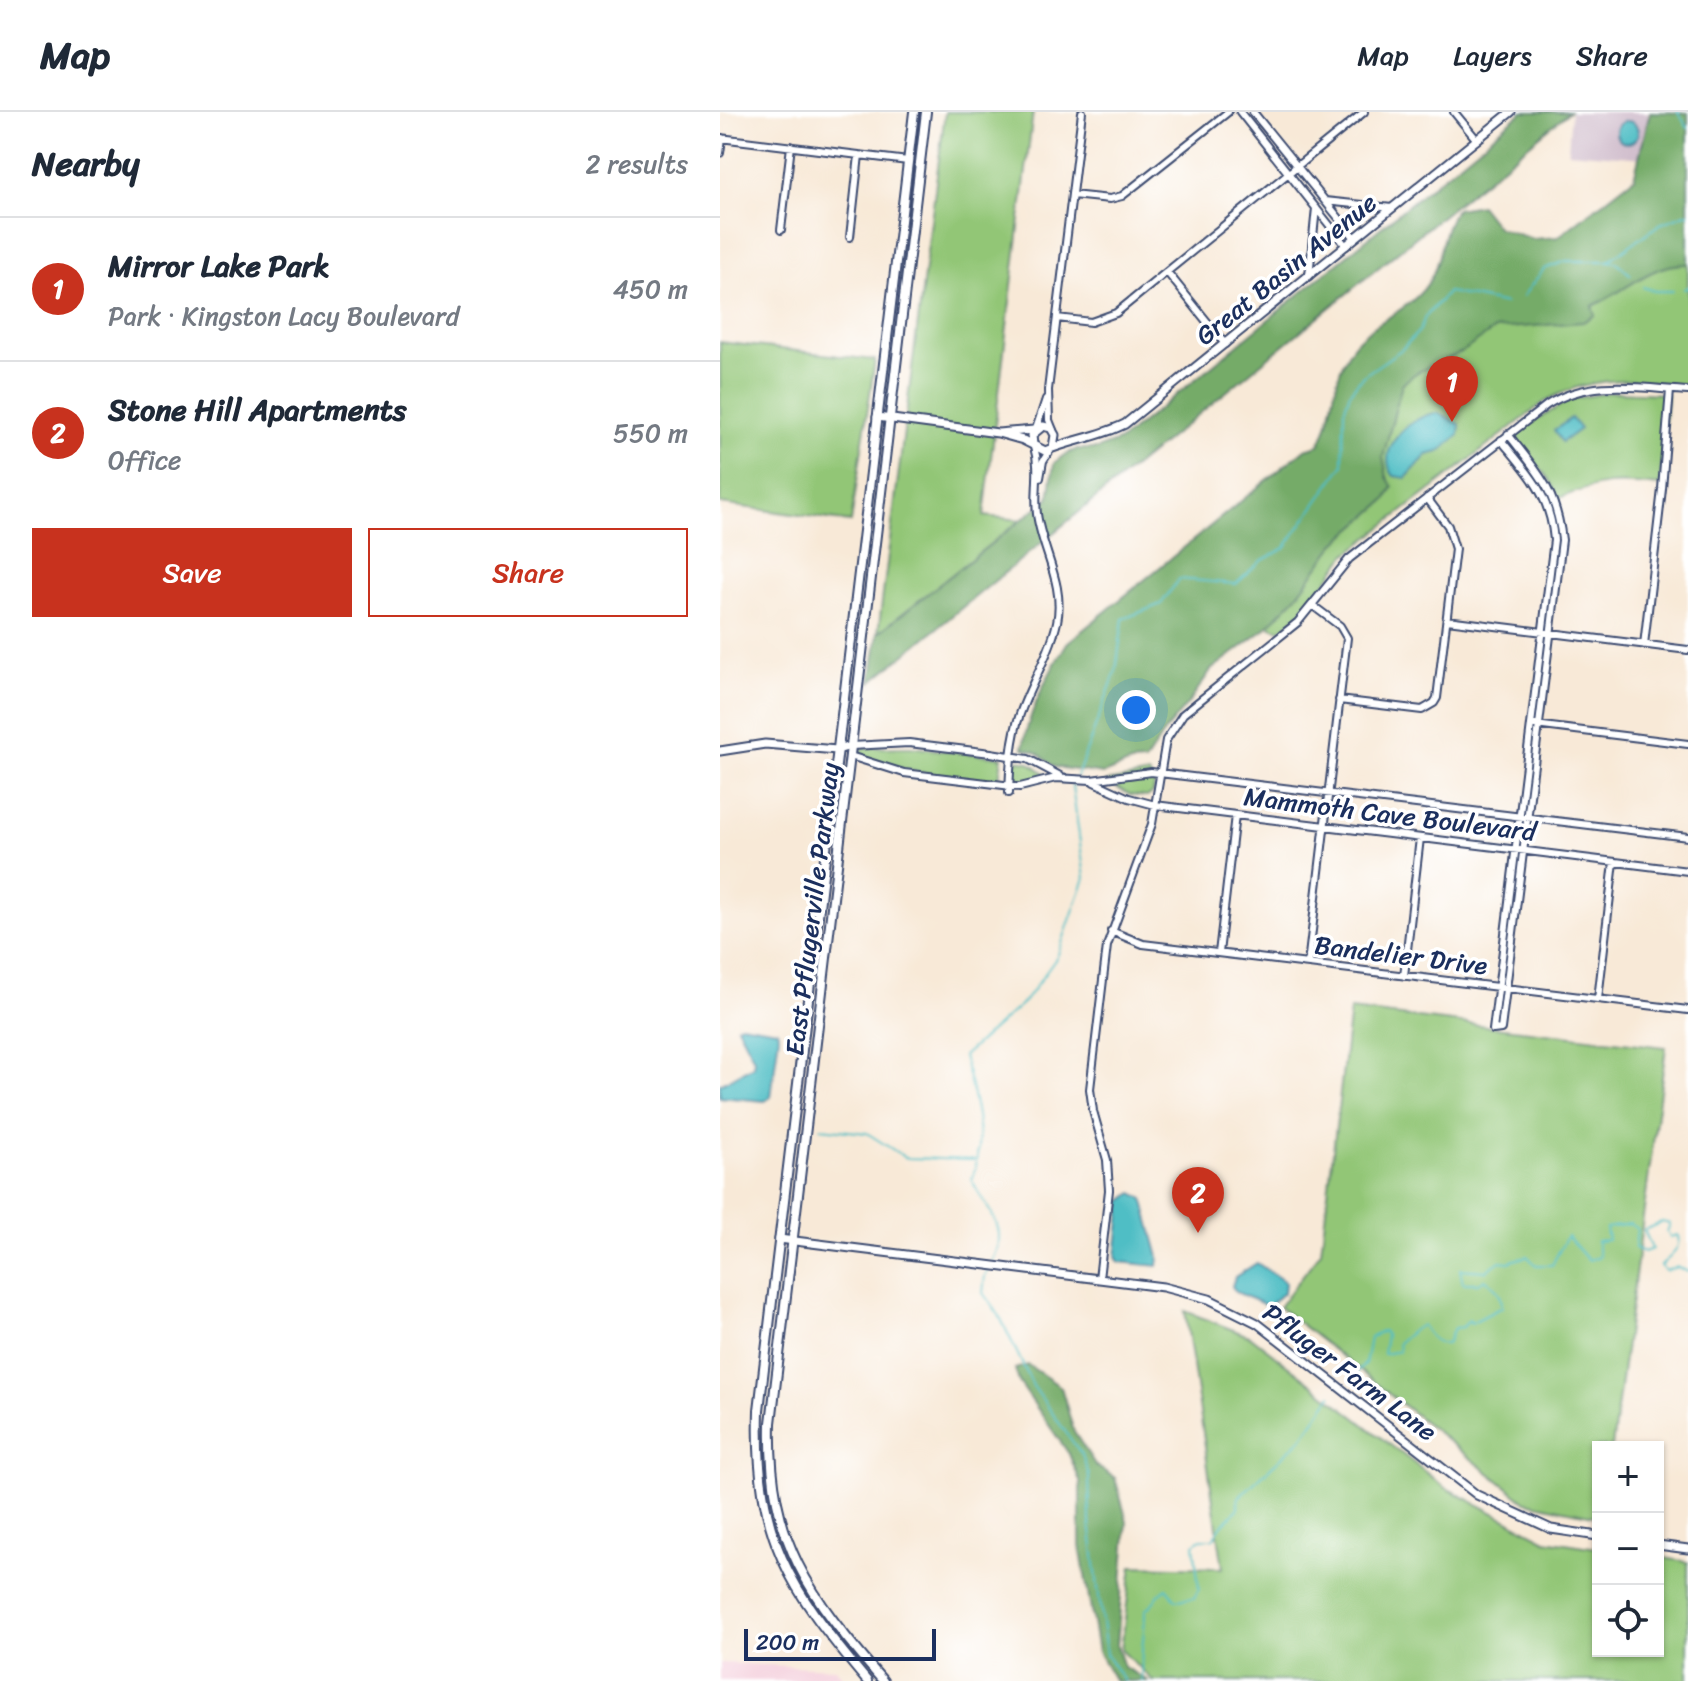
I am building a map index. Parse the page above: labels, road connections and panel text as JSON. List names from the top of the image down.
{
  "streets": {
    "main road": ["East Pflugerville Parkway"],
    "street": [
      "Great Basin Avenue",
      "Mammoth Cave Boulevard",
      "Bandelier Drive",
      "Pfluger Farm Lane"
    ]
  },
  "crossings": [
    ["Mammoth Cave Boulevard", "East Pflugerville Parkway"],
    ["East Pflugerville Parkway", "Pfluger Farm Lane"]
  ],
  "scale_bar": "200 m",
  "page": {
    "header": "Map",
    "nav": ["Map", "Layers", "Share"],
    "heading": ["Nearby", "2 results"],
    "list": [
      {
        "mark": "1",
        "name": "Mirror Lake Park",
        "note": "Park · Kingston Lacy Boulevard",
        "value": "450 m"
      },
      {
        "mark": "2",
        "name": "Stone Hill Apartments",
        "note": "Office",
        "value": "550 m"
      }
    ],
    "pins": ["1", "2"],
    "buttons": ["Save", "Share"],
    "map_buttons": ["+", "−"],
    "scale": "200 m"
  }
}
